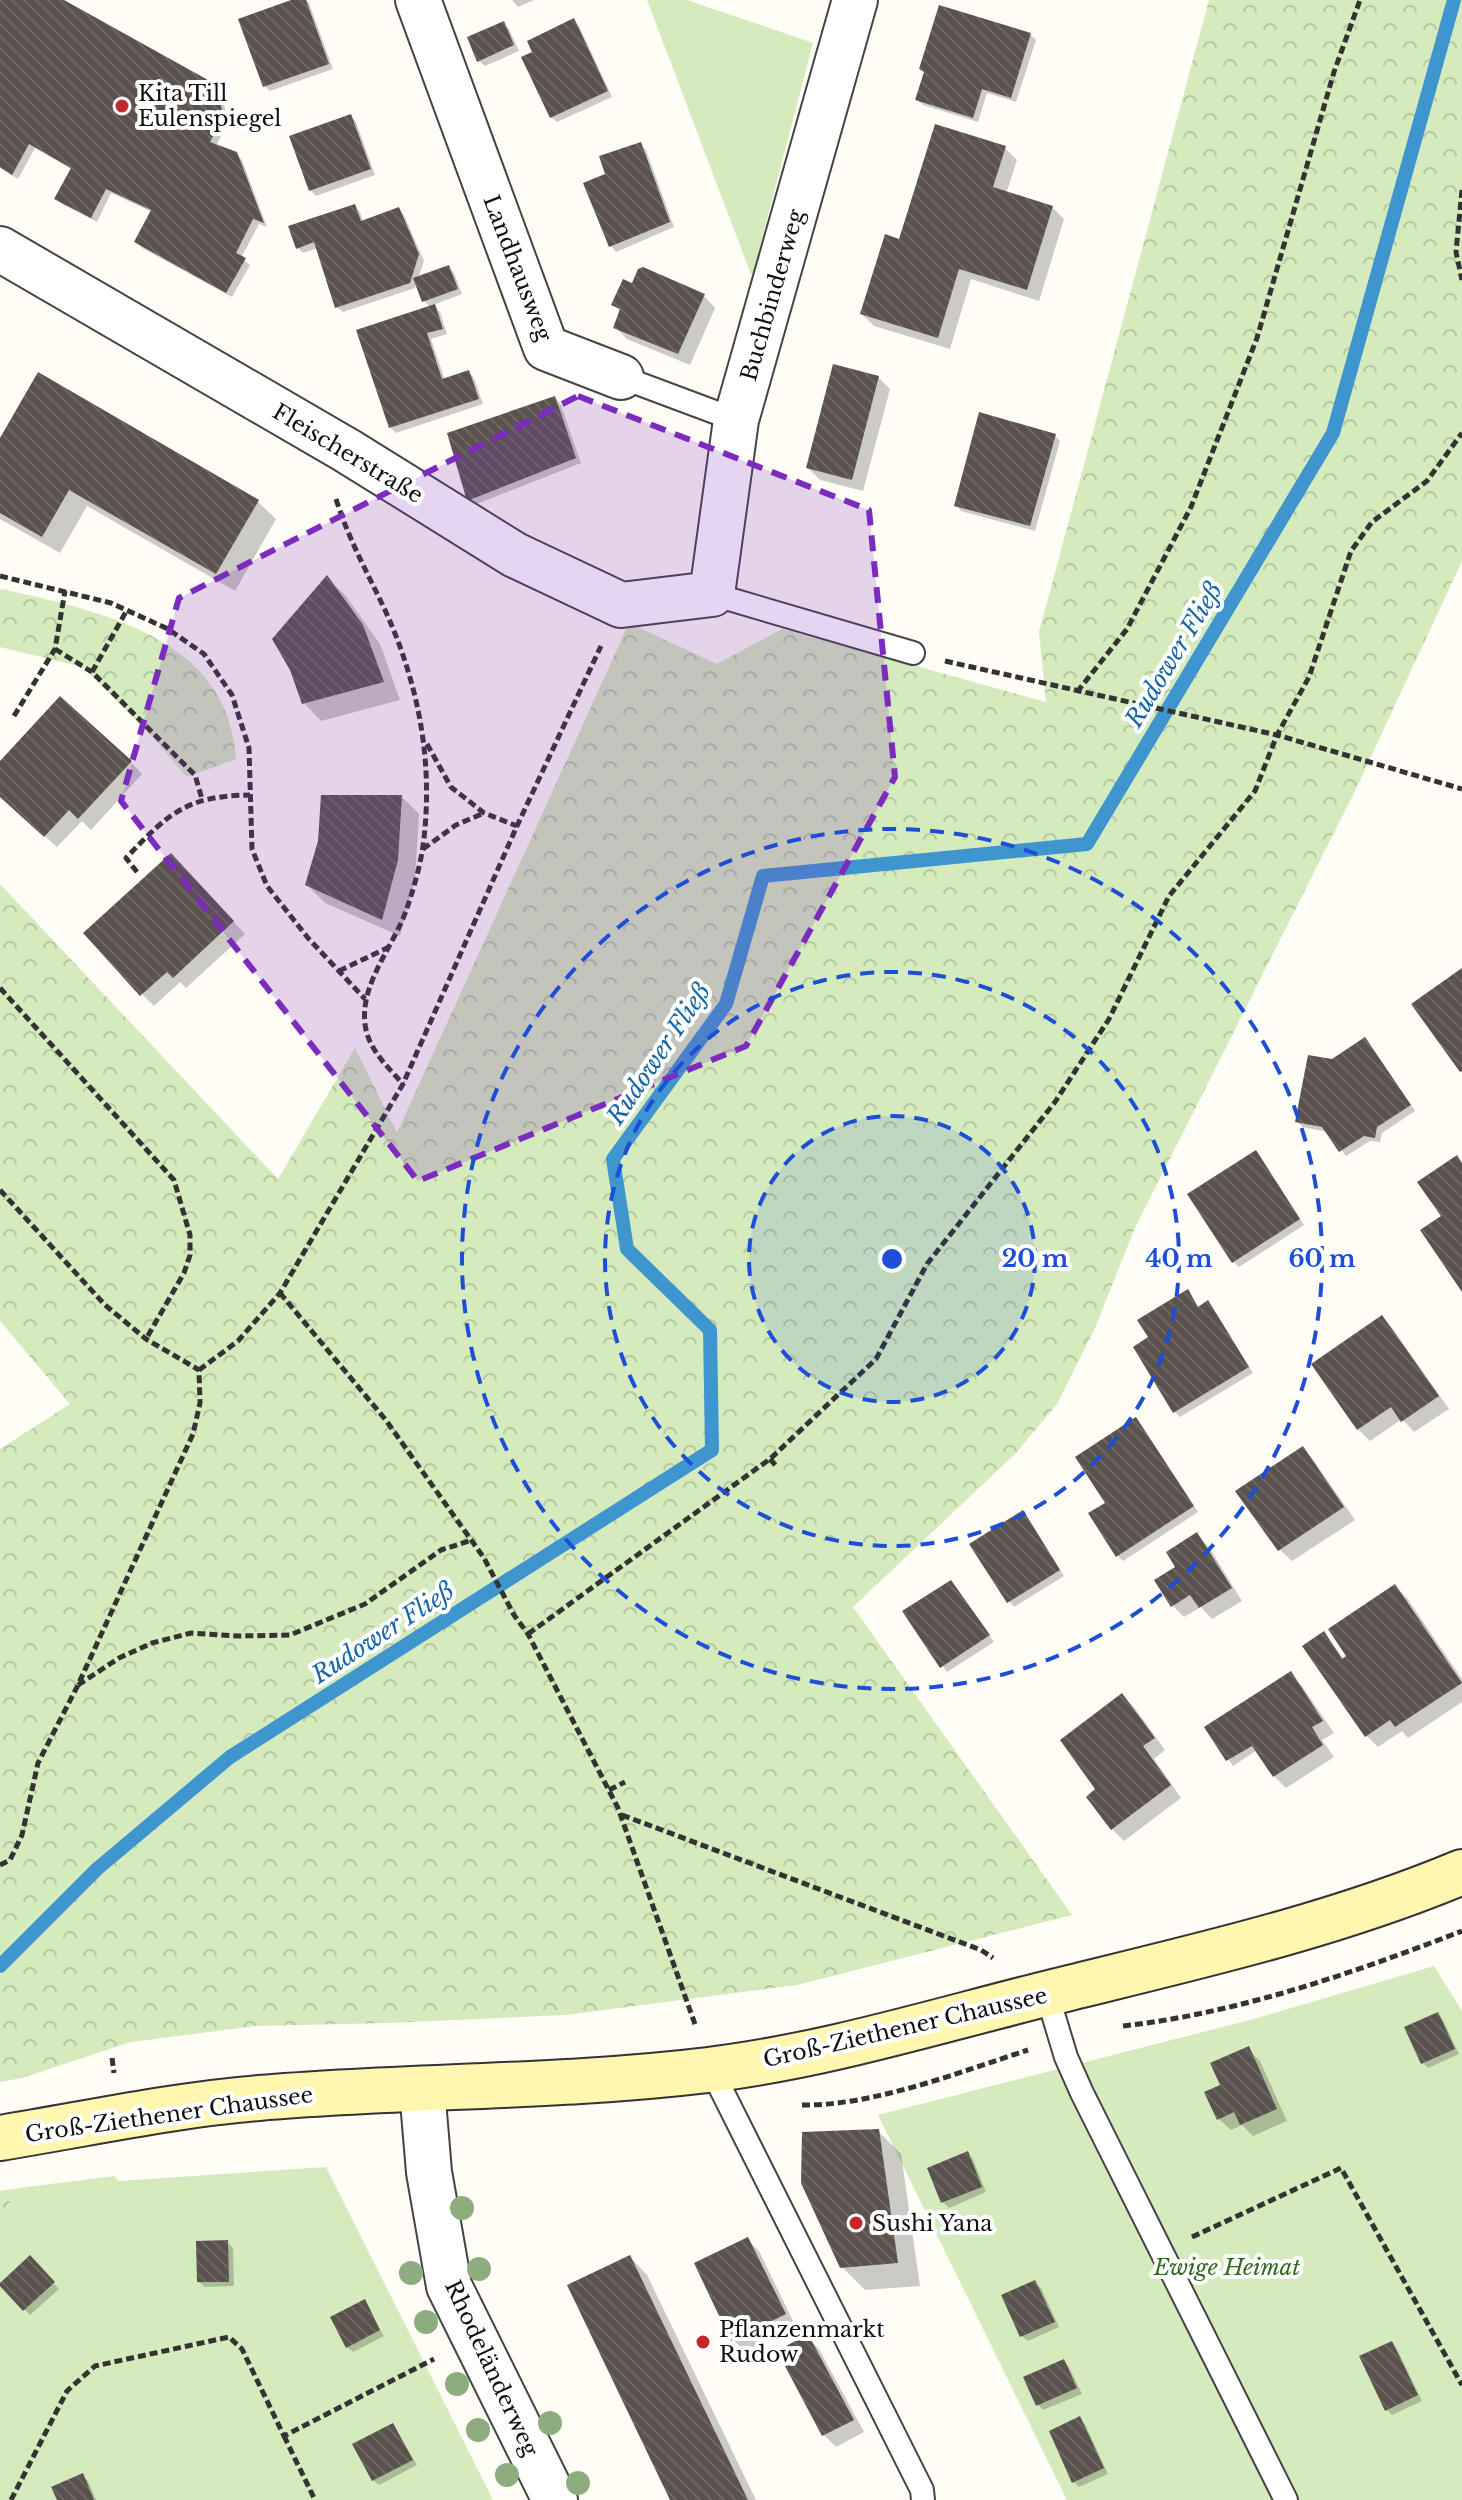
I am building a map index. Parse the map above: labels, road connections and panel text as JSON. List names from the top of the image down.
{
  "streets": {
    "street": [
      "Landhausweg",
      "Buchbinderweg",
      "Fleischerstraße",
      "Groß-Ziethener Chaussee",
      "Rhodeländerweg"
    ]
  },
  "crossings": [
    ["Landhausweg", "Buchbinderweg"],
    ["Groß-Ziethener Chaussee", "Rhodeländerweg"]
  ],
  "water": ["Rudower Fließ"],
  "parks": ["Ewige Heimat"],
  "places": ["Kita Till Eulenspiegel", "Sushi Yana", "Pflanzenmarkt Rudow"],
  "rings": ["20 m", "40 m", "60 m"]
}
